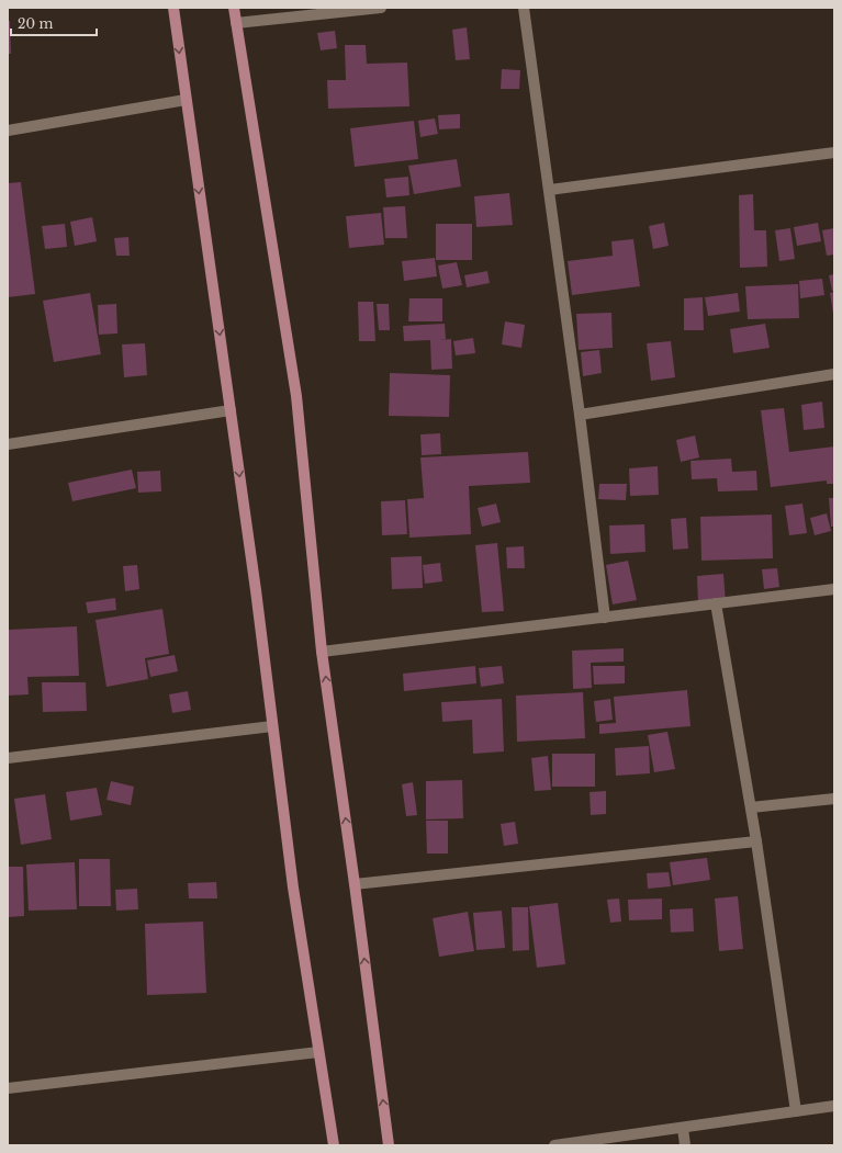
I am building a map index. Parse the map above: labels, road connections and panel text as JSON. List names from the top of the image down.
{
  "scale_bar": "20 m"
}
